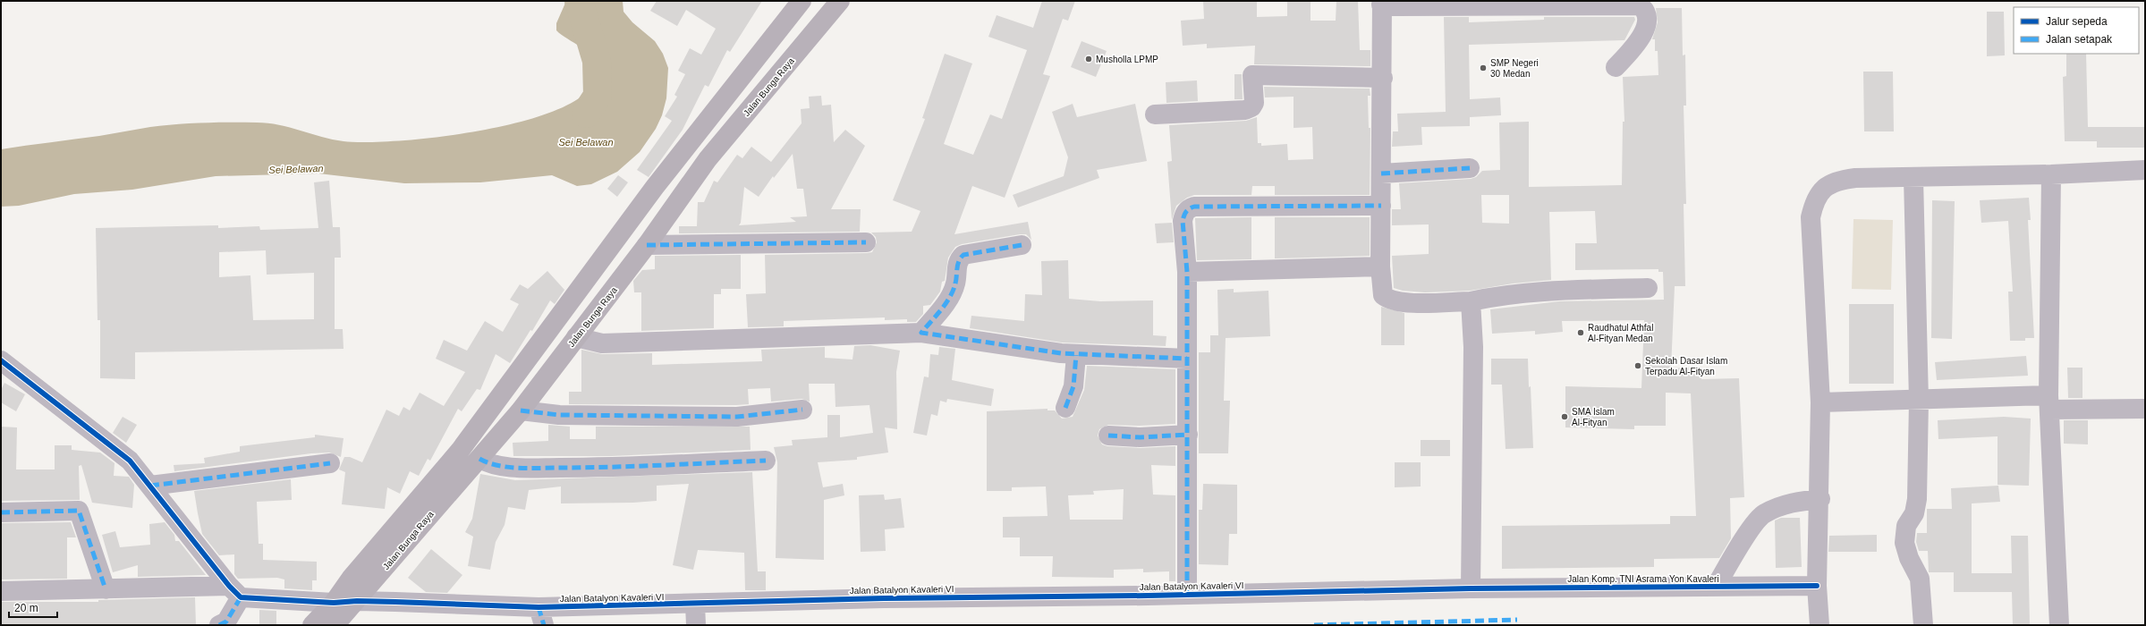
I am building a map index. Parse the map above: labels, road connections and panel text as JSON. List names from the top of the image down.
{
  "streets": {
    "main road": ["Jalan Bunga Raya"],
    "street": ["Jalan Komp. TNI Asrama Yon Kavaleri", "Jalan Batalyon Kavaleri VI"]
  },
  "crossings": [
    ["Jalan Bunga Raya", "Jalan Batalyon Kavaleri VI"],
    ["Jalan Komp. TNI Asrama Yon Kavaleri", "Jalan Batalyon Kavaleri VI"]
  ],
  "water": ["Sei Belawan"],
  "places": [
    "Musholla LPMP",
    "SMP Negeri 30 Medan",
    "Raudhatul Athfal Al-Fityan Medan",
    "Sekolah Dasar Islam Terpadu Al-Fityan",
    "SMA Islam Al-Fityan"
  ],
  "legend": ["Jalur sepeda", "Jalan setapak"],
  "scale_bar": "20 m"
}
